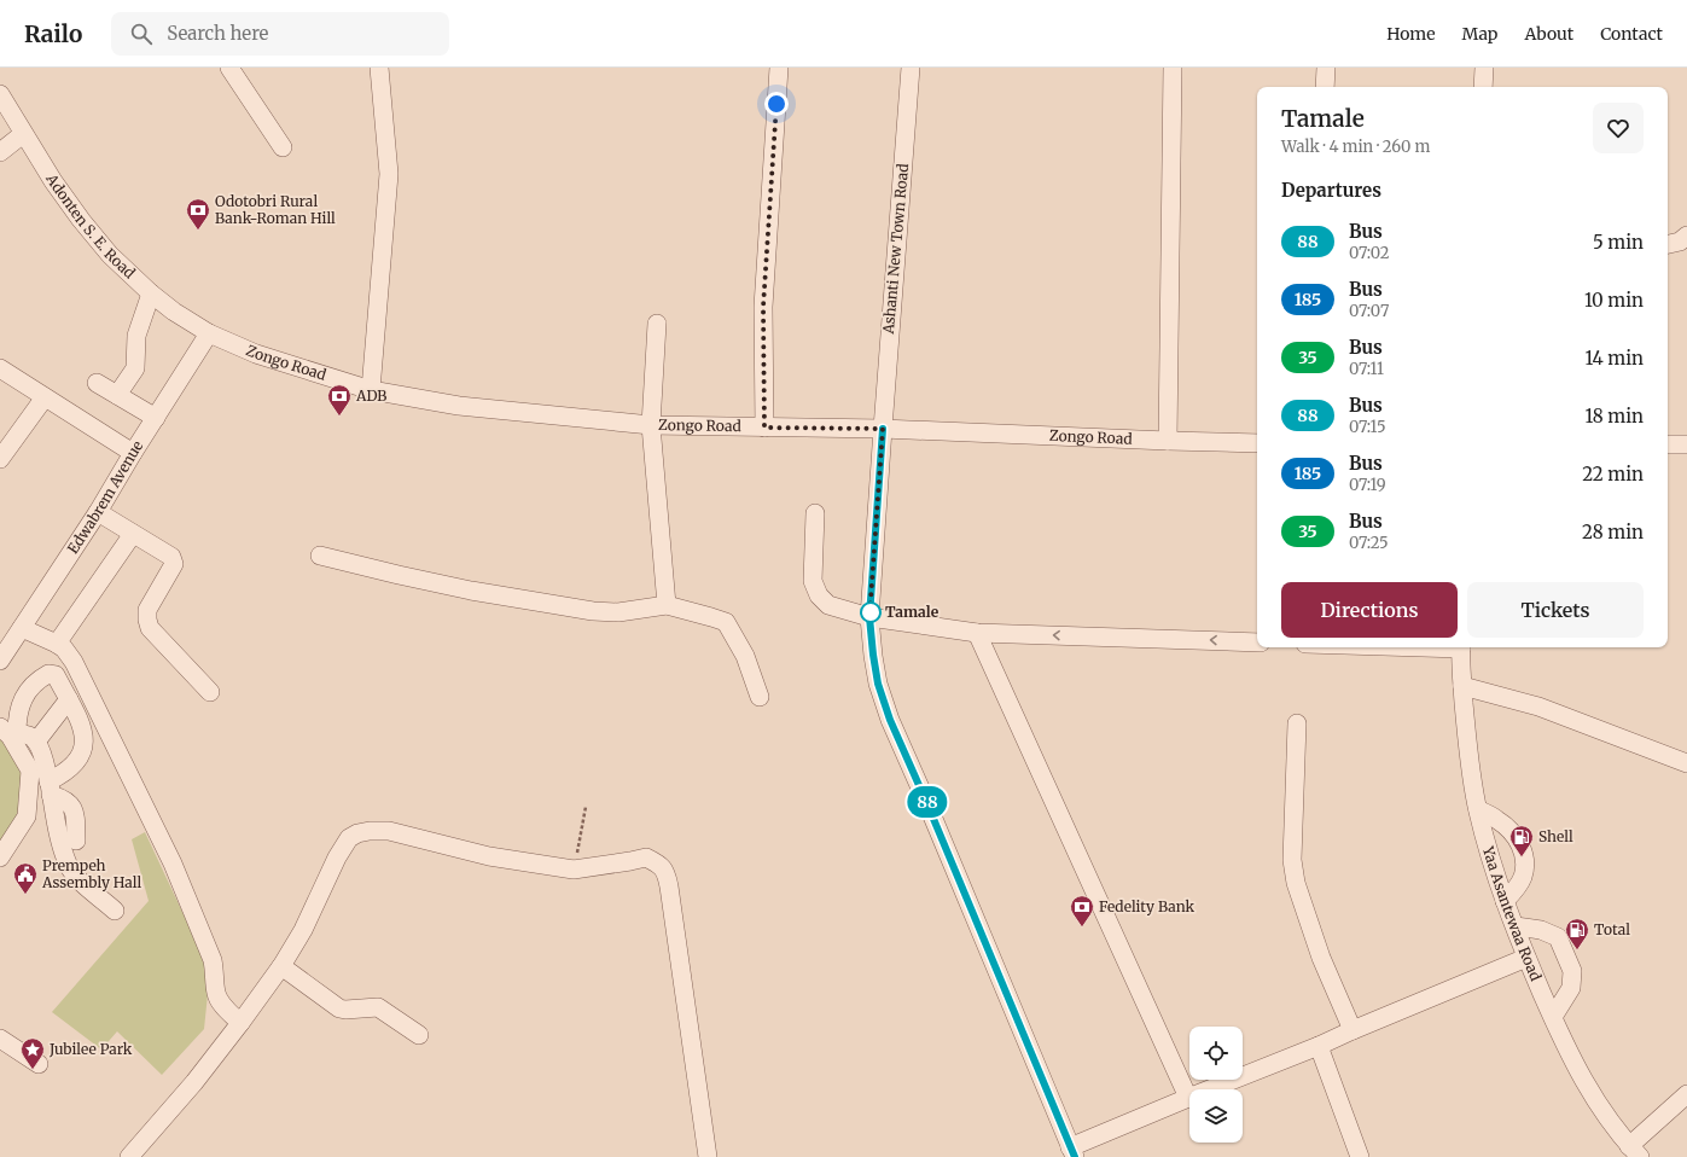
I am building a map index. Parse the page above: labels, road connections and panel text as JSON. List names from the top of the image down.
{
  "streets": {
    "street": [
      "Adonten S. E. Road",
      "Ashanti New Town Road",
      "Zongo Road",
      "Edwabrem Avenue",
      "Yaa Asantewaa Road"
    ]
  },
  "crossings": [
    ["Adonten S. E. Road", "Zongo Road"],
    ["Adonten S. E. Road", "Edwabrem Avenue"],
    ["Ashanti New Town Road", "Zongo Road"],
    ["Zongo Road", "Edwabrem Avenue"]
  ],
  "places": {
    "bank": ["Odotobri Rural Bank-Roman Hill", "ADB", "Fedelity Bank"],
    "other": ["Tamale"],
    "fuel station": ["Shell", "Total"],
    "public building": ["Prempeh Assembly Hall"],
    "place": ["Jubilee Park"]
  },
  "lines": ["bus line 88"],
  "page": {
    "header": "Railo",
    "search": "Search here",
    "nav": [
      "Home",
      "Map",
      "About",
      "Contact"
    ],
    "on_map": "88",
    "heading": [
      ["Tamale", "Walk · 4 min · 260 m"],
      "Departures"
    ],
    "list": [
      {
        "mark": "88",
        "name": "Bus",
        "note": "07:02",
        "value": "5 min"
      },
      {
        "mark": "185",
        "name": "Bus",
        "note": "07:07",
        "value": "10 min"
      },
      {
        "mark": "35",
        "name": "Bus",
        "note": "07:11",
        "value": "14 min"
      },
      {
        "mark": "88",
        "name": "Bus",
        "note": "07:15",
        "value": "18 min"
      },
      {
        "mark": "185",
        "name": "Bus",
        "note": "07:19",
        "value": "22 min"
      },
      {
        "mark": "35",
        "name": "Bus",
        "note": "07:25",
        "value": "28 min"
      }
    ],
    "buttons": ["Directions", "Tickets"]
  }
}
